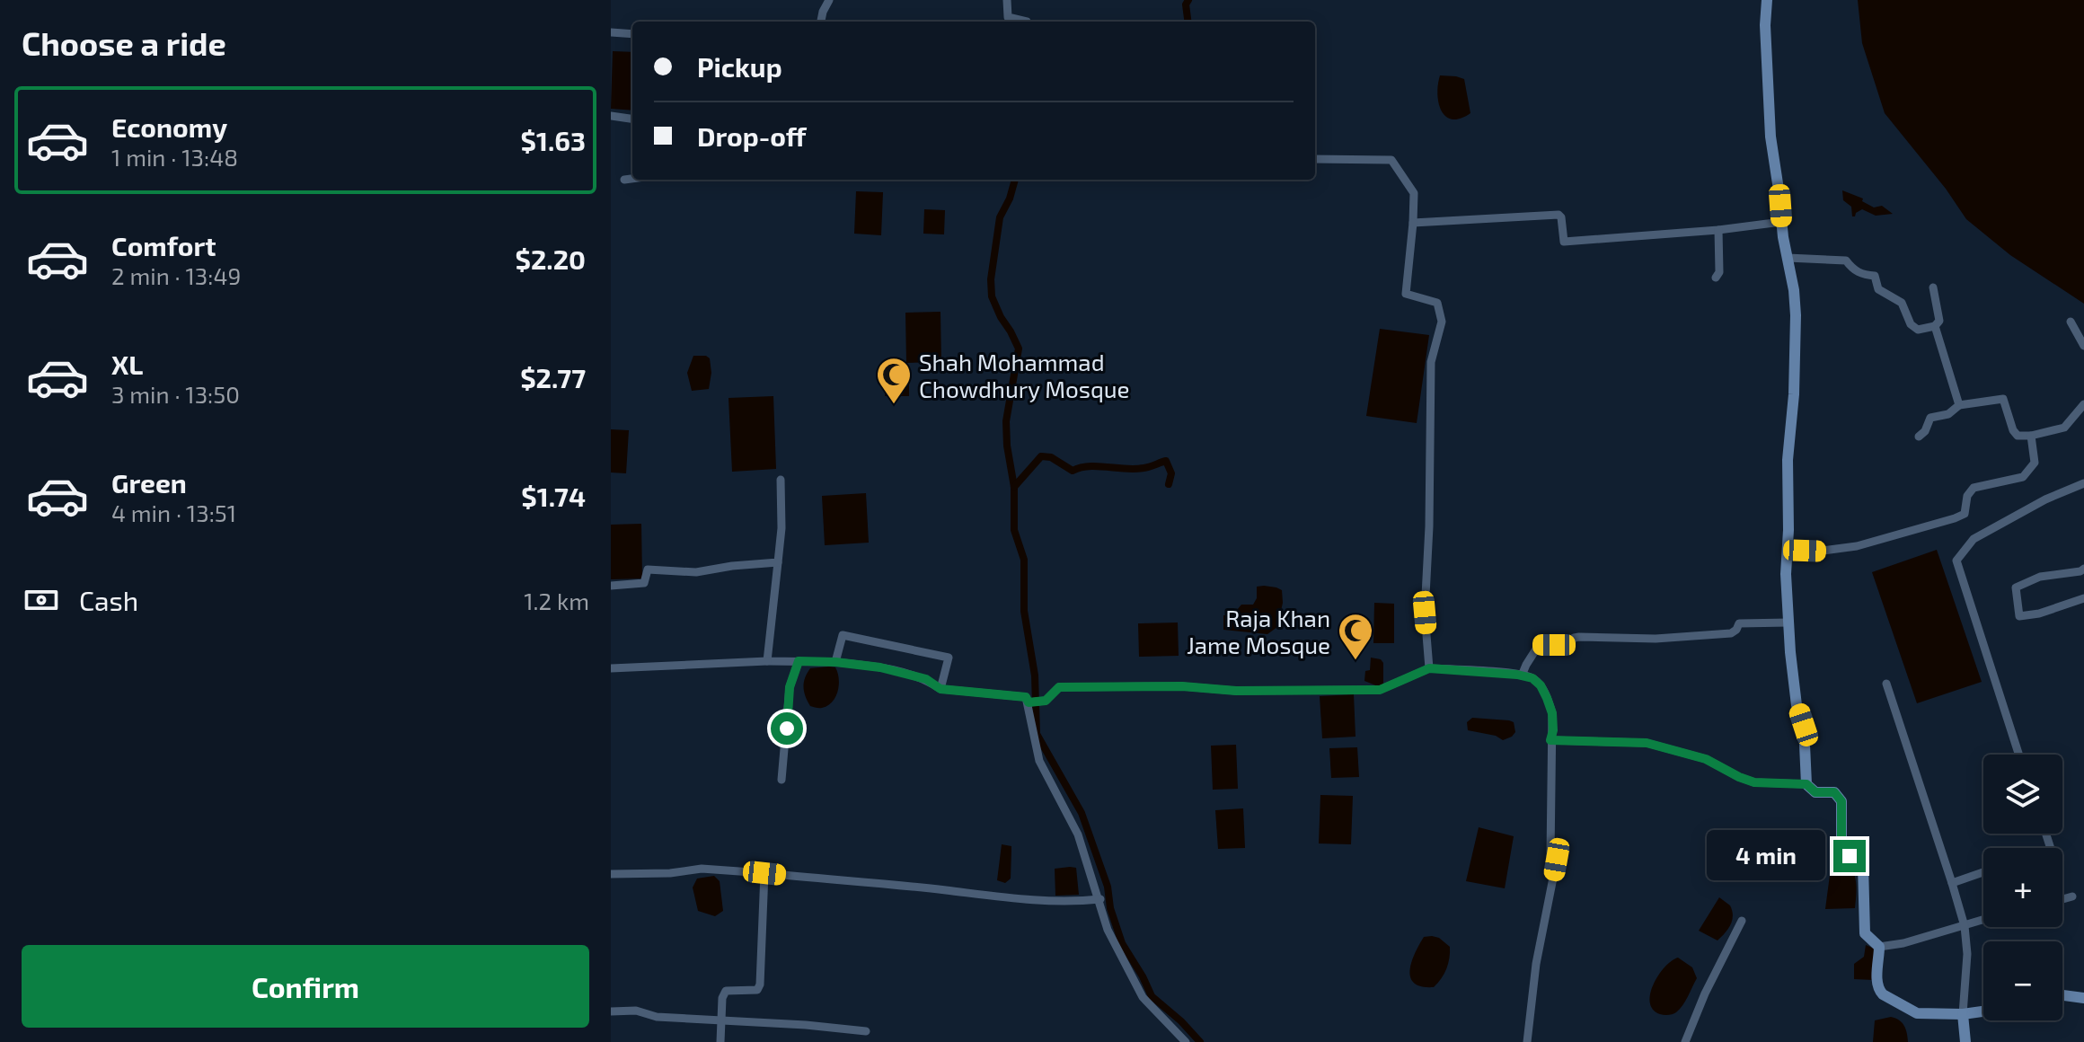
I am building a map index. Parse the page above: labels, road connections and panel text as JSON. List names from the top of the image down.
{
  "places": {
    "mosque": ["Shah Mohammad Chowdhury Mosque", "Raja Khan Jame Mosque"]
  },
  "page": {
    "heading": "Choose a ride",
    "banner": ["Pickup", "Drop-off"],
    "list": [
      {
        "name": "Economy",
        "note": "1 min · 13:48",
        "value": "$1.63"
      },
      {
        "name": "Comfort",
        "note": "2 min · 13:49",
        "value": "$2.20"
      },
      {
        "name": "XL",
        "note": "3 min · 13:50",
        "value": "$2.77"
      },
      {
        "name": "Green",
        "note": "4 min · 13:51",
        "value": "$1.74"
      }
    ],
    "pay": ["Cash", "1.2 km"],
    "map_buttons": ["+", "−"],
    "bubble": "4 min",
    "buttons": "Confirm"
  }
}
